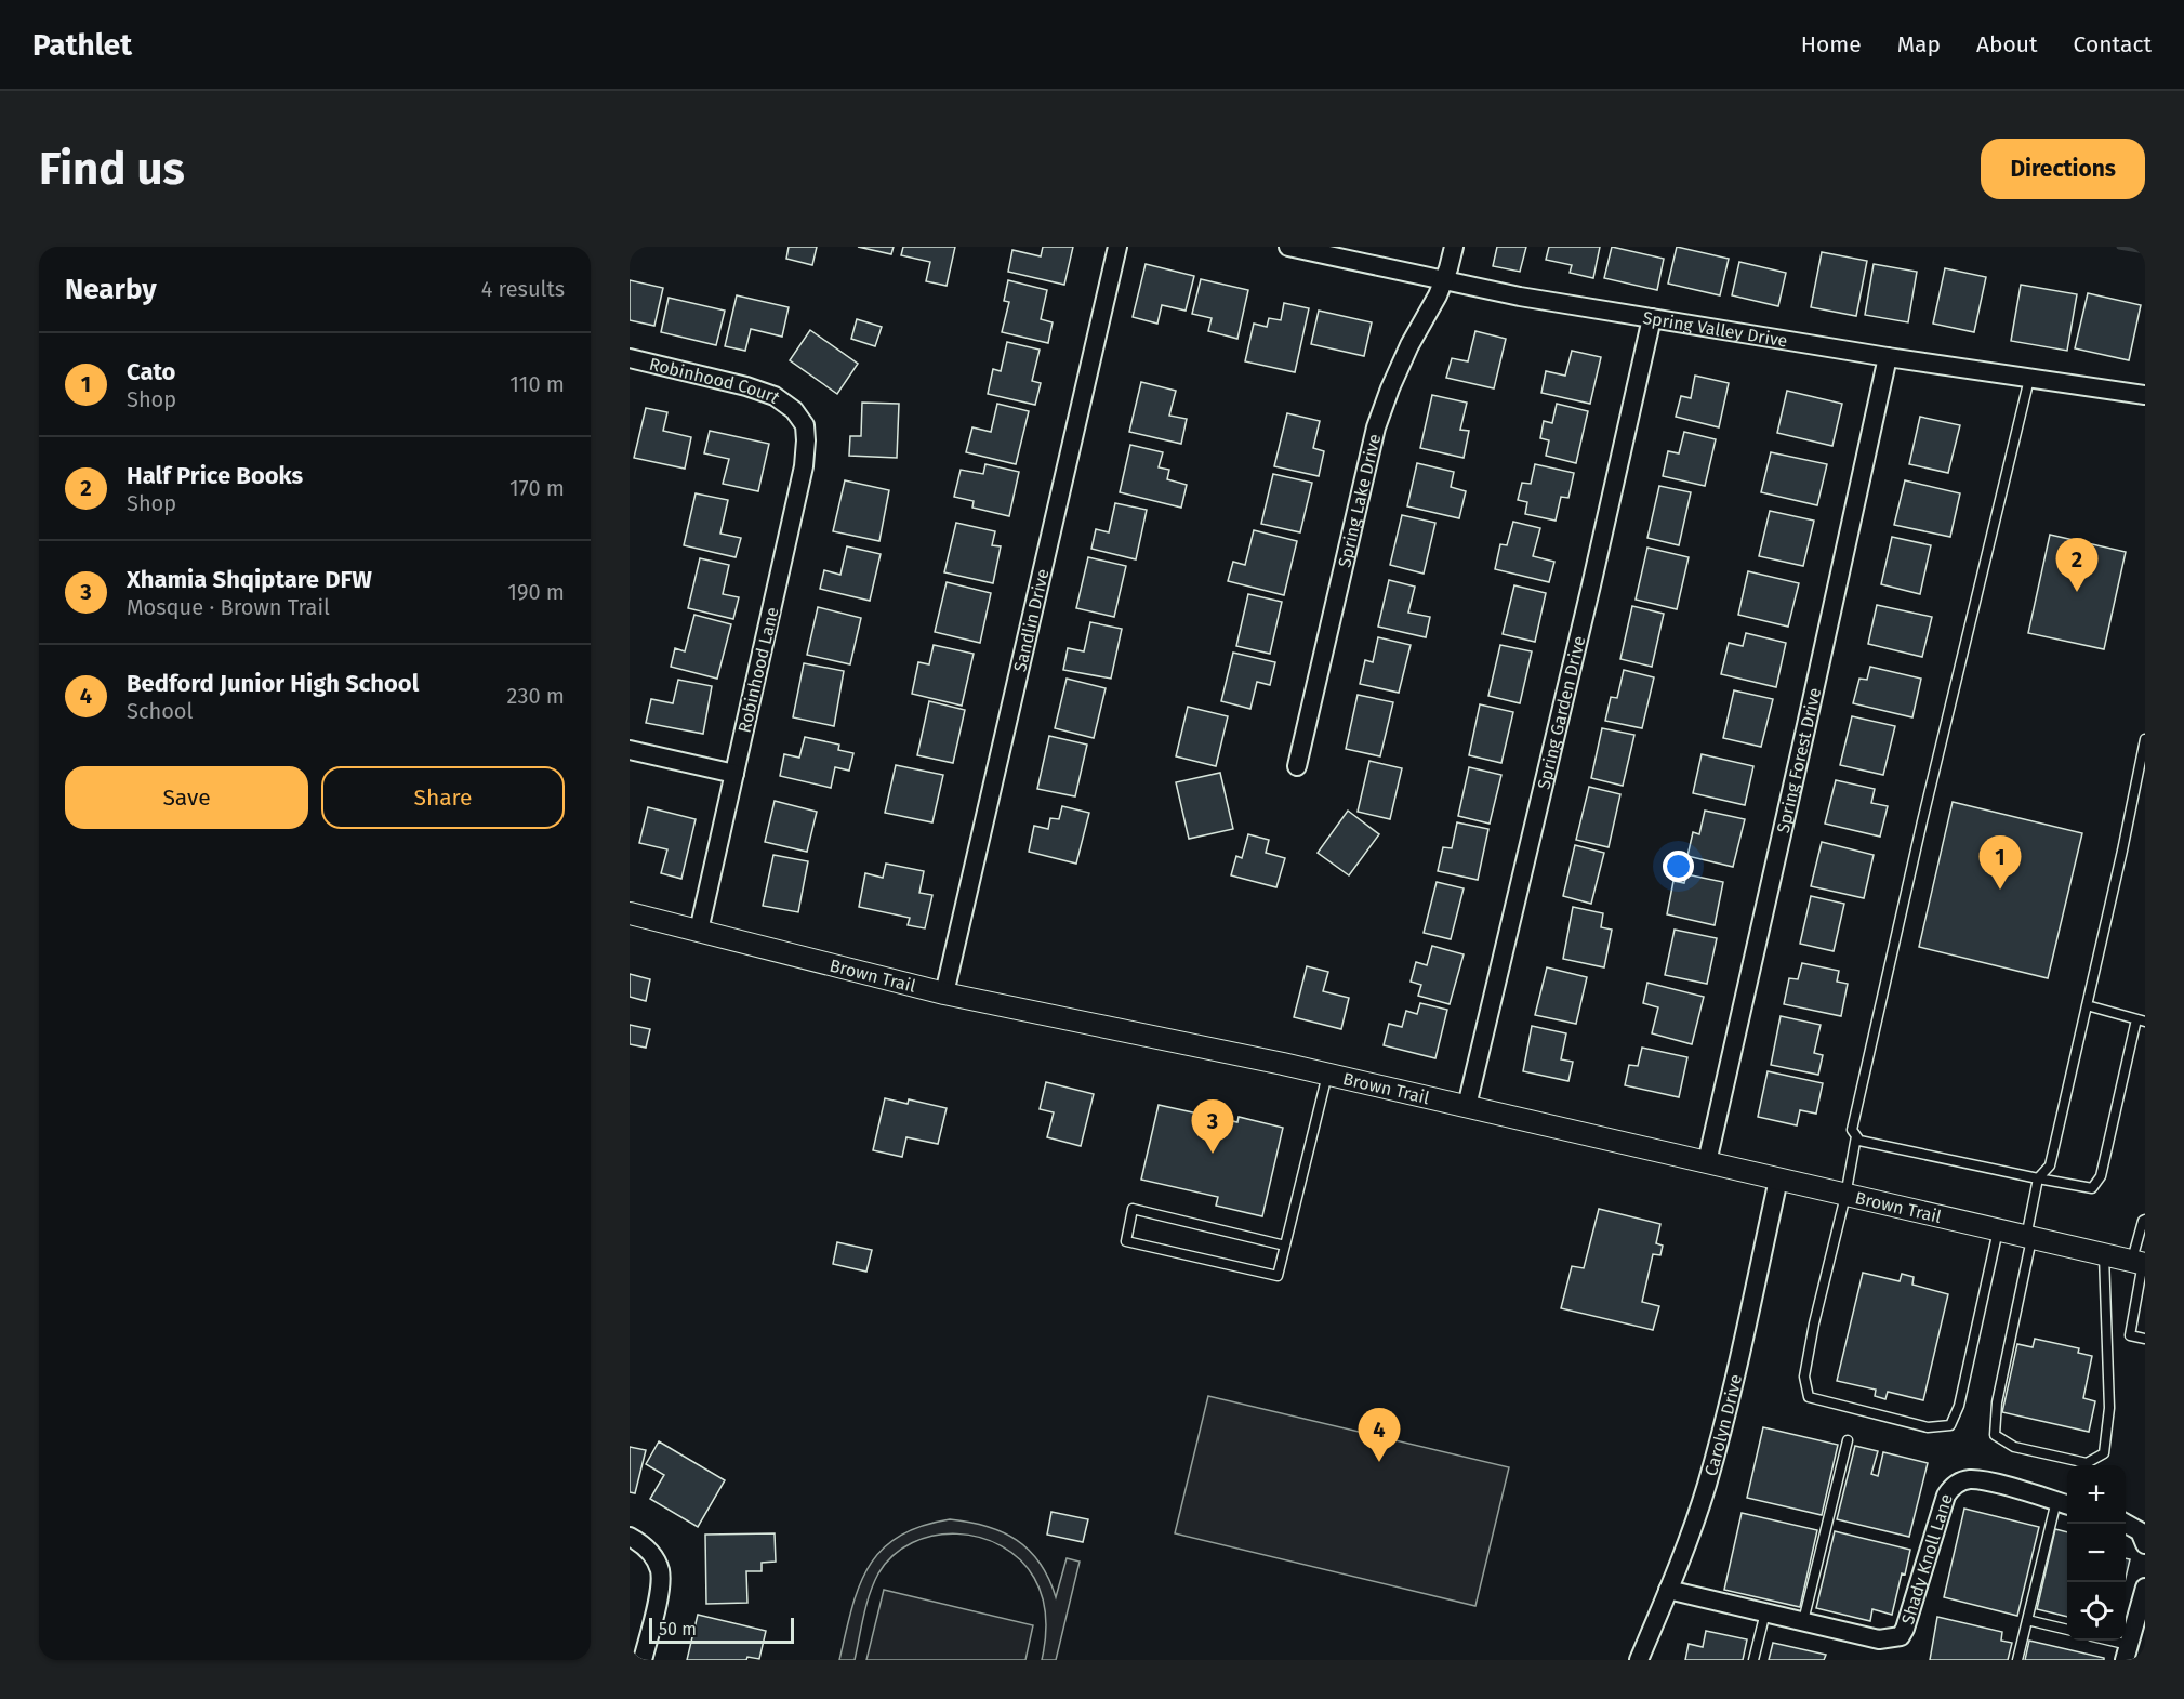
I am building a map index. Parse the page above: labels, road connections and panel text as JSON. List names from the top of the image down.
{
  "streets": {
    "street": [
      "Spring Valley Drive",
      "Robinhood Court",
      "Spring Lake Drive",
      "Sandlin Drive",
      "Robinhood Lane",
      "Spring Garden Drive",
      "Spring Forest Drive",
      "Brown Trail",
      "Carolyn Drive",
      "Shady Knoll Lane"
    ]
  },
  "crossings": [
    ["Spring Valley Drive", "Spring Lake Drive"],
    ["Spring Valley Drive", "Spring Garden Drive"],
    ["Spring Valley Drive", "Spring Forest Drive"],
    ["Robinhood Court", "Robinhood Lane"],
    ["Sandlin Drive", "Brown Trail"],
    ["Robinhood Lane", "Brown Trail"],
    ["Spring Garden Drive", "Brown Trail"],
    ["Spring Forest Drive", "Brown Trail"],
    ["Brown Trail", "Carolyn Drive"],
    ["Carolyn Drive", "Shady Knoll Lane"]
  ],
  "scale_bar": "50 m",
  "page": {
    "header": "Pathlet",
    "nav": [
      "Home",
      "Map",
      "About",
      "Contact"
    ],
    "buttons": [
      "Directions",
      ["Save", "Share"]
    ],
    "title": "Find us",
    "heading": ["Nearby", "4 results"],
    "list": [
      {
        "mark": "1",
        "name": "Cato",
        "note": "Shop",
        "value": "110 m"
      },
      {
        "mark": "2",
        "name": "Half Price Books",
        "note": "Shop",
        "value": "170 m"
      },
      {
        "mark": "3",
        "name": "Xhamia Shqiptare DFW",
        "note": "Mosque · Brown Trail",
        "value": "190 m"
      },
      {
        "mark": "4",
        "name": "Bedford Junior High School",
        "note": "School",
        "value": "230 m"
      }
    ],
    "pins": [
      "2",
      "1",
      "3",
      "4"
    ],
    "map_buttons": ["+", "−"],
    "scale": "50 m"
  }
}
